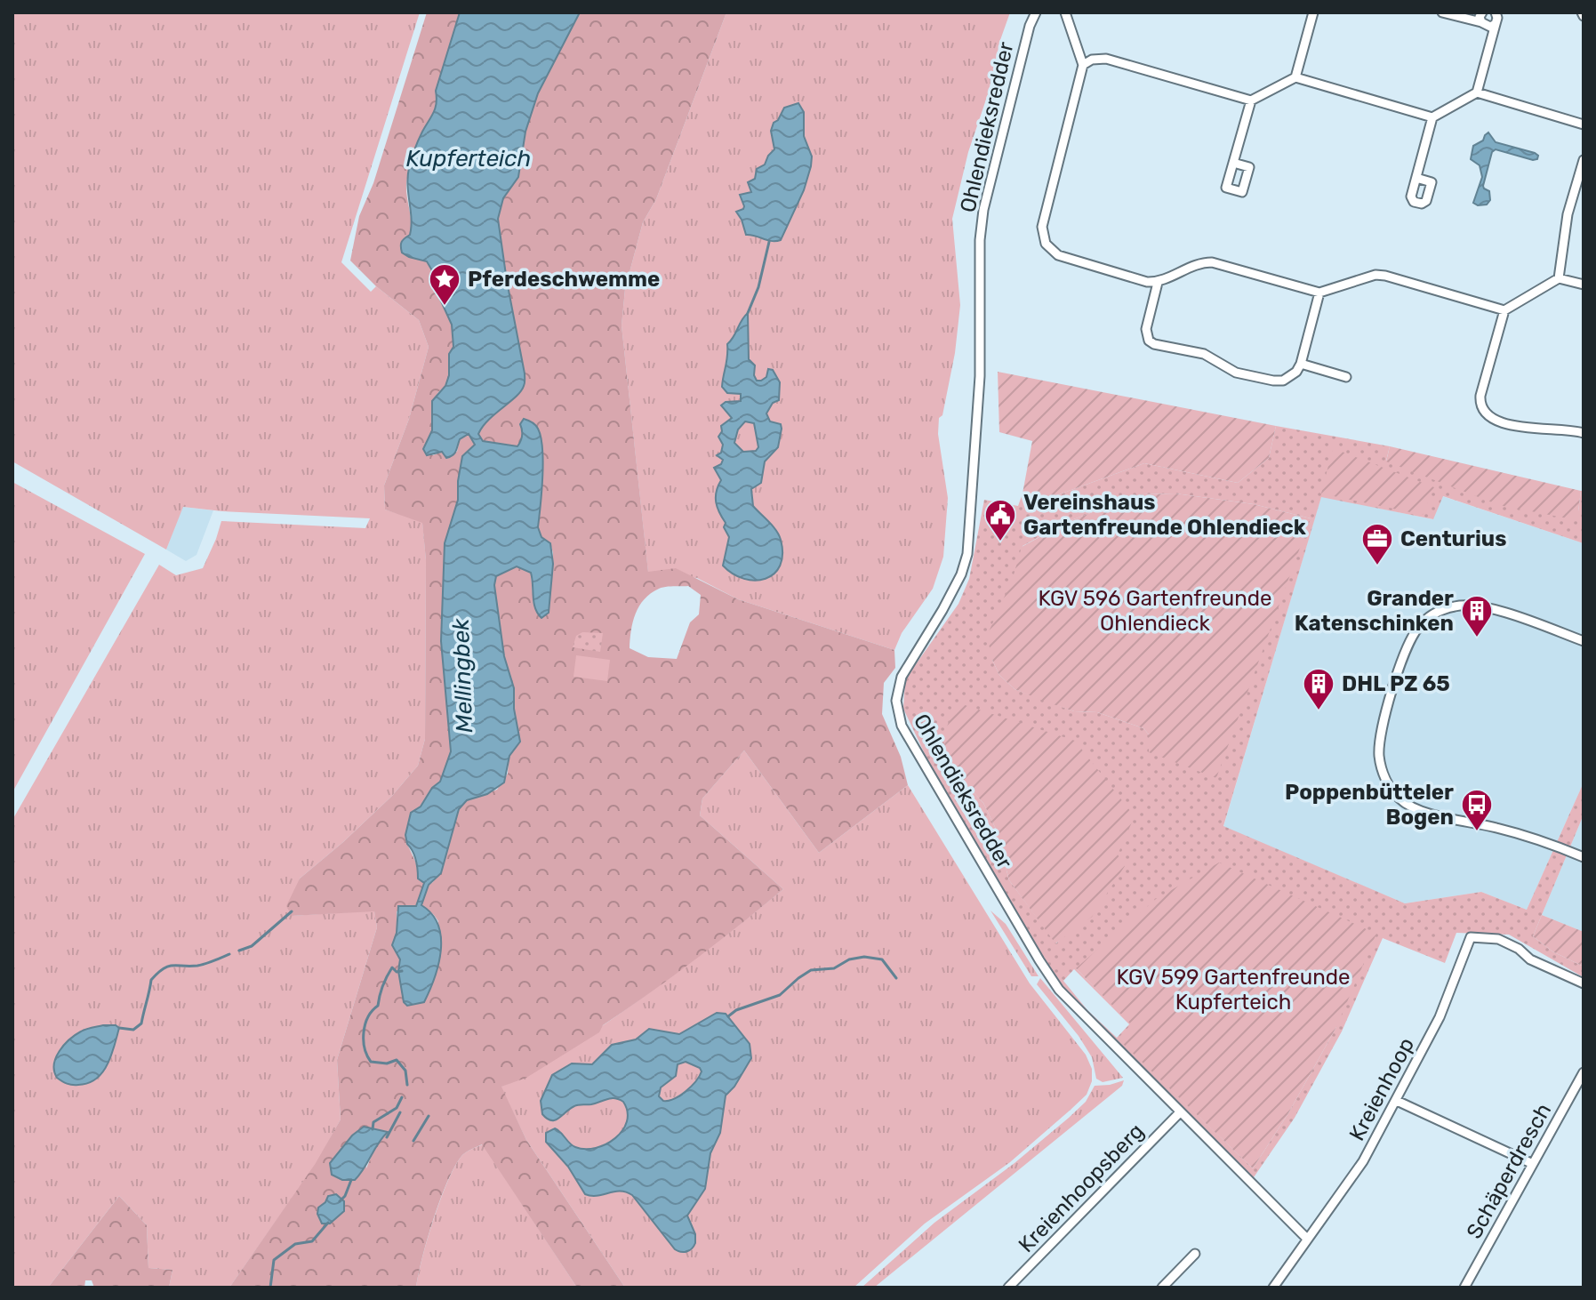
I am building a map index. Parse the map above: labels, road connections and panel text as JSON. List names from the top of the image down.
{
  "streets": {
    "street": [
      "Ohlendieksredder",
      "Kreienhoop",
      "Schäperdresch",
      "Kreienhoopsberg"
    ]
  },
  "crossings": [
    ["Ohlendieksredder", "Kreienhoop"],
    ["Ohlendieksredder", "Kreienhoopsberg"]
  ],
  "water": ["Kupferteich", "Mellingbek"],
  "parks": ["KGV 596 Gartenfreunde Ohlendieck", "KGV 599 Gartenfreunde Kupferteich"],
  "places": {
    "place": ["Pferdeschwemme"],
    "public building": ["Vereinshaus Gartenfreunde Ohlendieck"],
    "office": ["Centurius"],
    "building": ["Grander Katenschinken", "DHL PZ 65"],
    "bus stop": ["Poppenbütteler Bogen"]
  }
}
